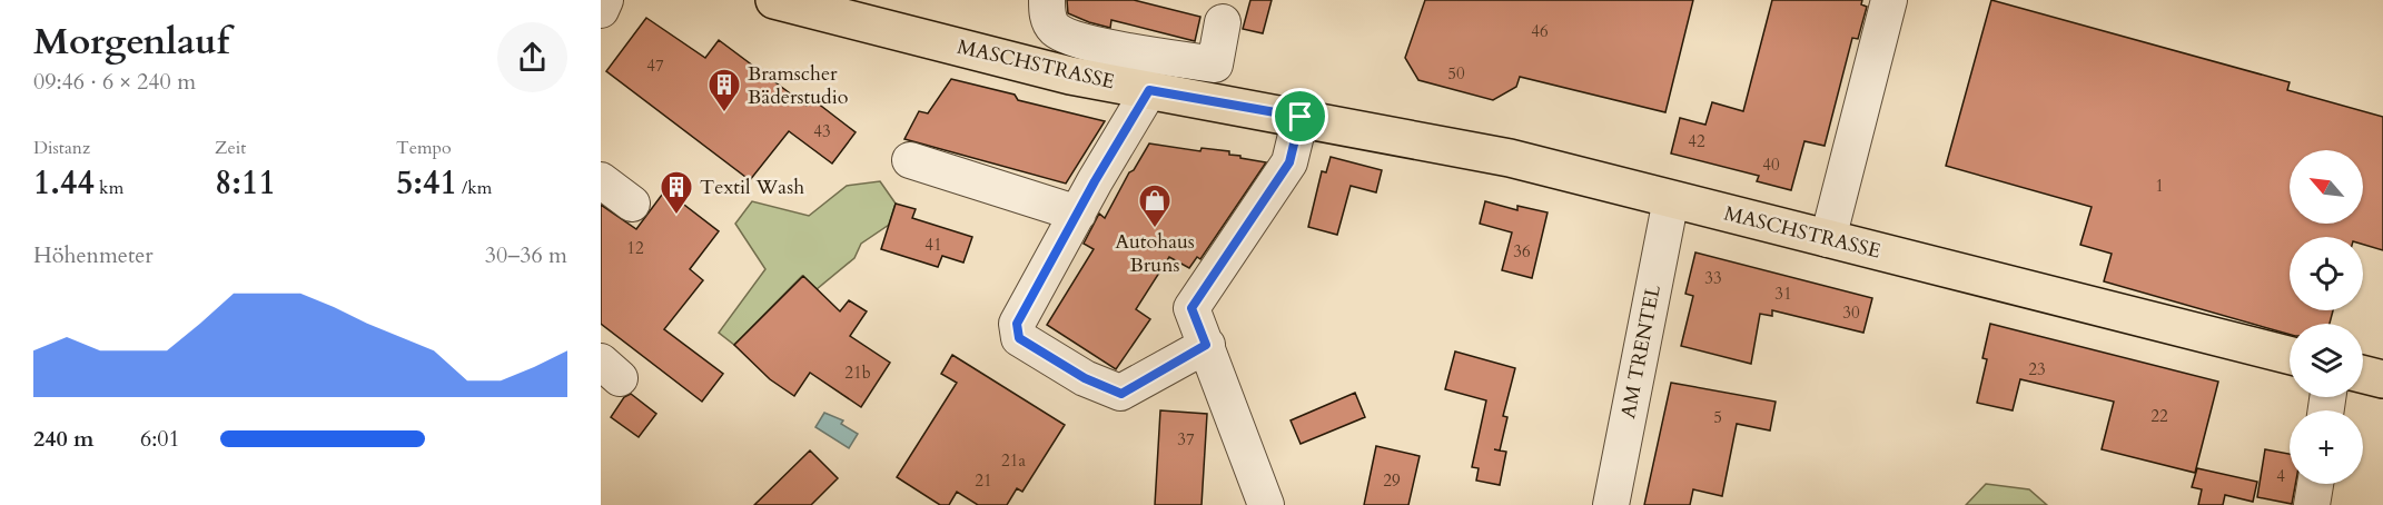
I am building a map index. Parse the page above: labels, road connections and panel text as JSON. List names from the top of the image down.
{
  "streets": {
    "main road": ["MASCHSTRASSE"],
    "street": ["AM TRENTEL"]
  },
  "crossings": [
    ["MASCHSTRASSE", "AM TRENTEL"]
  ],
  "places": {
    "building": ["Bramscher Bäderstudio", "Textil Wash"],
    "shop": ["Autohaus Bruns"]
  },
  "house_numbers": [
    "46",
    "47",
    "50",
    "43",
    "42",
    "40",
    "1",
    "41",
    "12",
    "36",
    "33",
    "31",
    "30",
    "23",
    "21b",
    "22",
    "5",
    "37",
    "21a",
    "4",
    "21",
    "29"
  ],
  "north": "top left",
  "page": {
    "heading": ["Morgenlauf", "09:46 · 6 × 240 m"],
    "stats": [
      ["Distanz", "1.44 km"],
      ["Zeit", "8:11"],
      ["Tempo", "5:41 /km"]
    ],
    "map_buttons": "+",
    "chart": ["Höhenmeter", "30–36 m"],
    "list": [
      {
        "name": "240 m",
        "note": "6:01"
      }
    ]
  }
}
